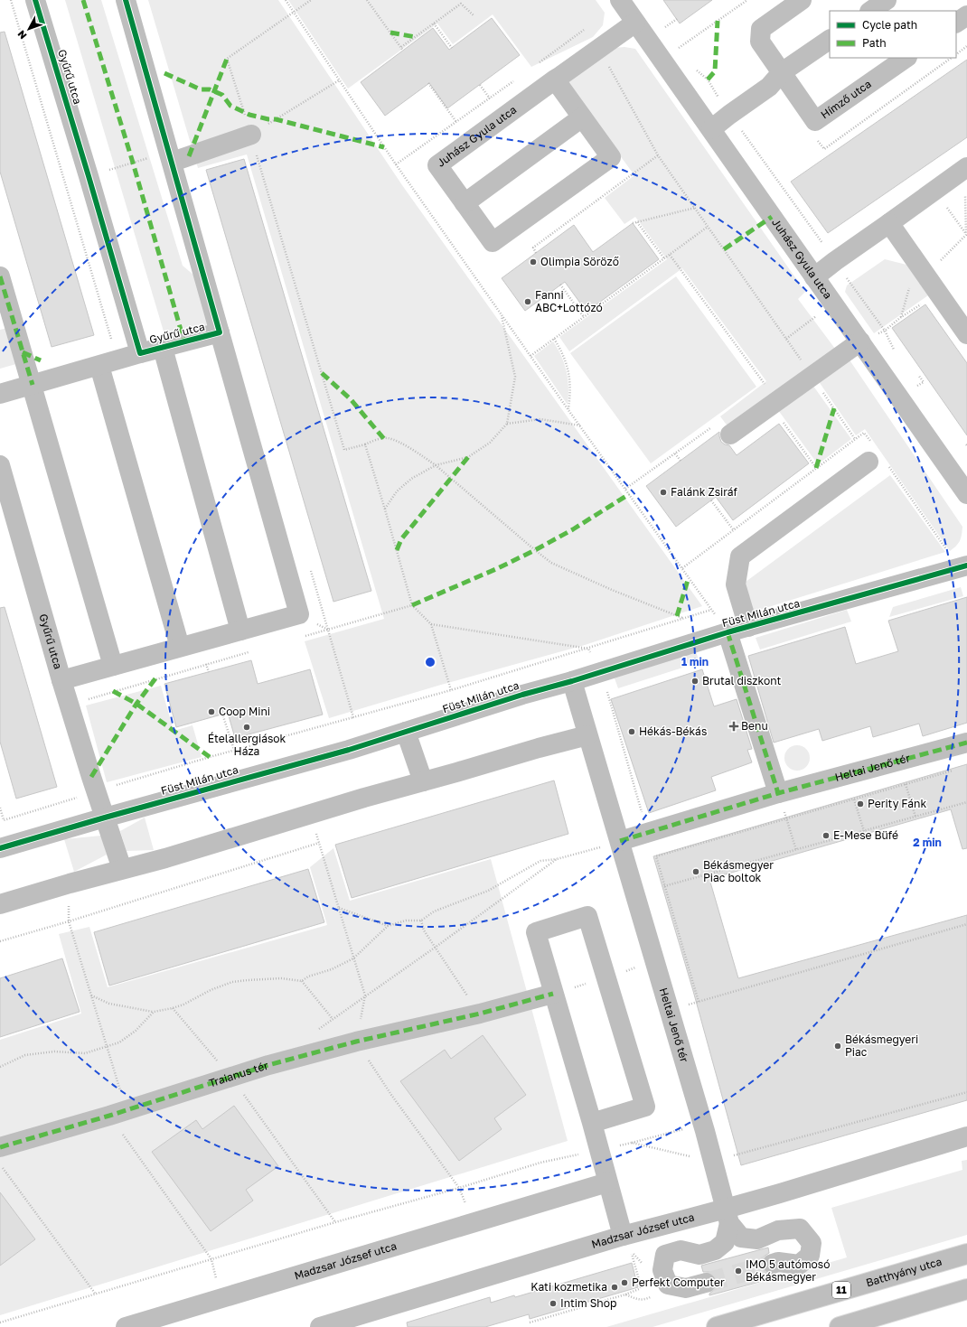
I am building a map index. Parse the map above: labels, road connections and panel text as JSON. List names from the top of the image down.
{
  "streets": {
    "street": [
      "Gyűrű utca",
      "Hímző utca",
      "Juhász Gyula utca",
      "Füst Milán utca",
      "Heltai Jenő tér",
      "Traianus tér",
      "Madzsar József utca",
      "Batthyány utca",
      "11"
    ]
  },
  "crossings": [
    ["Gyűrű utca", "Füst Milán utca"],
    ["Füst Milán utca", "Heltai Jenő tér"],
    ["Heltai Jenő tér", "Madzsar József utca"]
  ],
  "places": {
    "other": [
      "Olimpia Söröző",
      "Fanni ABC+Lottózó",
      "Falánk Zsiráf",
      "Brutal diszkont",
      "Coop Mini",
      "Ételallergiások Háza",
      "Hékás-Békás",
      "Perity Fánk",
      "E-Mese Büfé",
      "Békásmegyer Piac boltok",
      "Békásmegyeri Piac",
      "IMO 5 autómosó Békásmegyer",
      "Perfekt Computer",
      "Kati kozmetika",
      "Intim Shop"
    ],
    "health": ["Benu"]
  },
  "legend": ["Cycle path", "Path"],
  "north": "bottom left",
  "rings": ["1 min", "2 min"]
}
